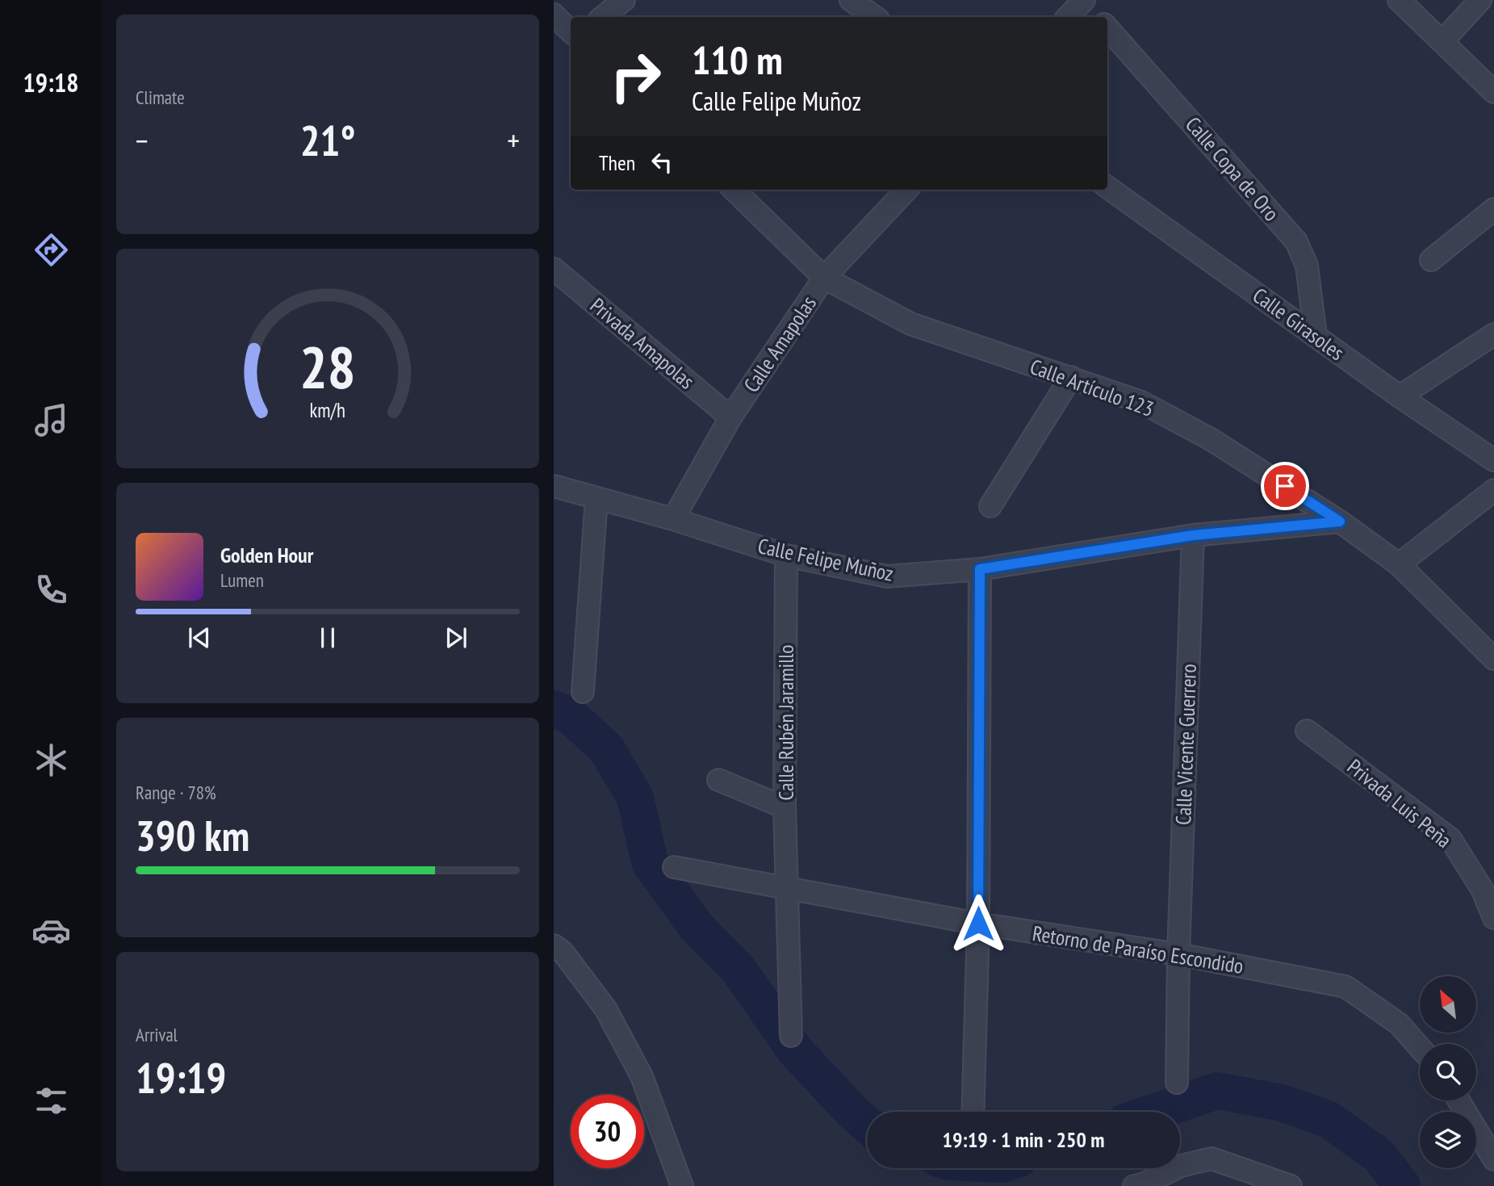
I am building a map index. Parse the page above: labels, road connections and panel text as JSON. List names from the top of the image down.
{
  "streets": {
    "street": [
      "Calle Copa de Oro",
      "Calle Girasoles",
      "Privada Amapolas",
      "Calle Amapolas",
      "Calle Artículo 123",
      "Calle Felipe Muñoz",
      "Calle Rubén Jaramillo",
      "Calle Vicente Guerrero",
      "Privada Luis Peña",
      "Retorno de Paraíso Escondido"
    ]
  },
  "crossings": [
    ["Calle Copa de Oro", "Calle Girasoles"],
    ["Privada Amapolas", "Calle Amapolas"],
    ["Calle Amapolas", "Calle Artículo 123"],
    ["Calle Amapolas", "Calle Felipe Muñoz"],
    ["Calle Artículo 123", "Calle Felipe Muñoz"],
    ["Calle Felipe Muñoz", "Calle Rubén Jaramillo"],
    ["Calle Felipe Muñoz", "Calle Vicente Guerrero"],
    ["Calle Rubén Jaramillo", "Retorno de Paraíso Escondido"],
    ["Calle Vicente Guerrero", "Retorno de Paraíso Escondido"]
  ],
  "north": "top left",
  "page": {
    "tabs": "19:18",
    "tile": [
      "Climate",
      ["Range · 78%", "390 km"],
      ["Arrival", "19:19"]
    ],
    "turn": ["110 m", "Calle Felipe Muñoz"],
    "heat": ["−", "21°", "+"],
    "then": "Then",
    "song": ["Golden Hour", "Lumen"],
    "limit": "30",
    "trip": "19:19 · 1 min · 250 m",
    "gauge": ["28", "km/h"]
  }
}
